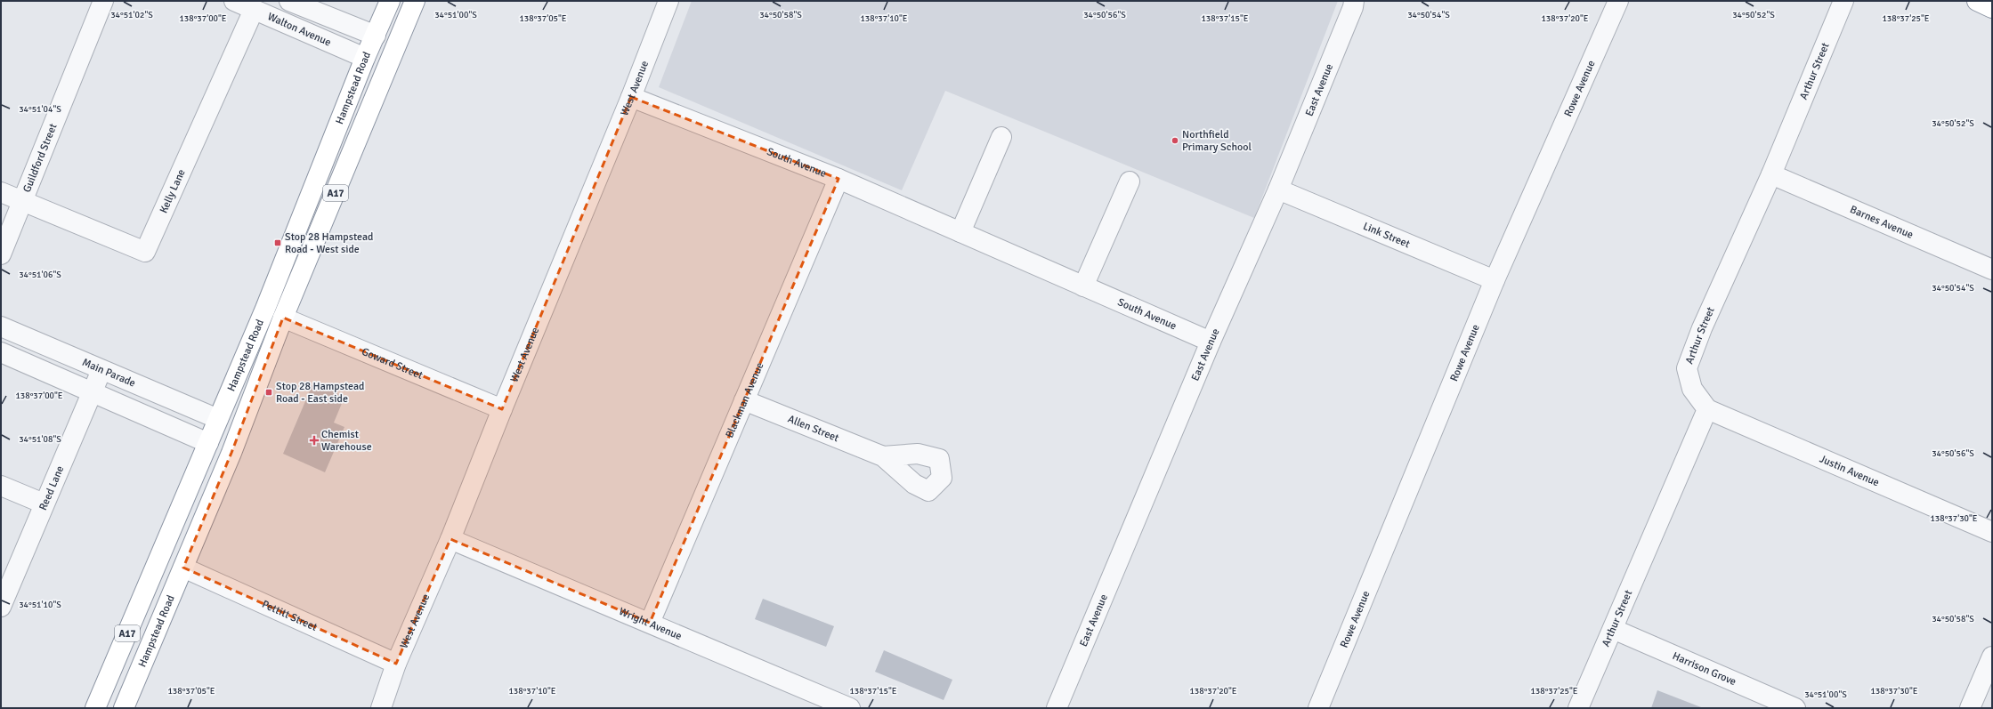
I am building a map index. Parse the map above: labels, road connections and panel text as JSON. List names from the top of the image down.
{
  "streets": {
    "highway": ["Hampstead Road", "A17"],
    "street": [
      "Walton Avenue",
      "Arthur Street",
      "West Avenue",
      "Rowe Avenue",
      "East Avenue",
      "Guildford Street",
      "South Avenue",
      "Kelly Lane",
      "Barnes Avenue",
      "Link Street",
      "Goward Street",
      "Main Parade",
      "Blackman Avenue",
      "Allen Street",
      "Justin Avenue",
      "Reed Lane",
      "Pettitt Street",
      "Wright Avenue",
      "Harrison Grove"
    ]
  },
  "crossings": [
    ["Walton Avenue", "Hampstead Road"],
    ["Walton Avenue", "Kelly Lane"],
    ["Arthur Street", "Barnes Avenue"],
    ["Arthur Street", "Justin Avenue"],
    ["Arthur Street", "Harrison Grove"],
    ["Hampstead Road", "Goward Street"],
    ["Hampstead Road", "Main Parade"],
    ["Hampstead Road", "Pettitt Street"],
    ["West Avenue", "South Avenue"],
    ["West Avenue", "Goward Street"],
    ["West Avenue", "Pettitt Street"],
    ["West Avenue", "Wright Avenue"],
    ["Rowe Avenue", "Link Street"],
    ["East Avenue", "South Avenue"],
    ["East Avenue", "Link Street"],
    ["Guildford Street", "Kelly Lane"],
    ["South Avenue", "Blackman Avenue"],
    ["Main Parade", "Reed Lane"],
    ["Blackman Avenue", "Allen Street"],
    ["Blackman Avenue", "Wright Avenue"]
  ],
  "places": {
    "other": ["Northfield Primary School"],
    "transit": ["Stop 28 Hampstead Road - West side", "Stop 28 Hampstead Road - East side"],
    "health": ["Chemist Warehouse"]
  },
  "coordinates": [
    "34°51'02\"S",
    "34°51'00\"S",
    "34°50'58\"S",
    "34°50'56\"S",
    "34°50'54\"S",
    "34°50'52\"S",
    "138°37'00\"E",
    "138°37'05\"E",
    "138°37'10\"E",
    "138°37'15\"E",
    "138°37'20\"E",
    "138°37'25\"E",
    "34°51'04\"S",
    "34°51'06\"S",
    "34°51'08\"S",
    "138°37'30\"E",
    "34°51'10\"S"
  ]
}
